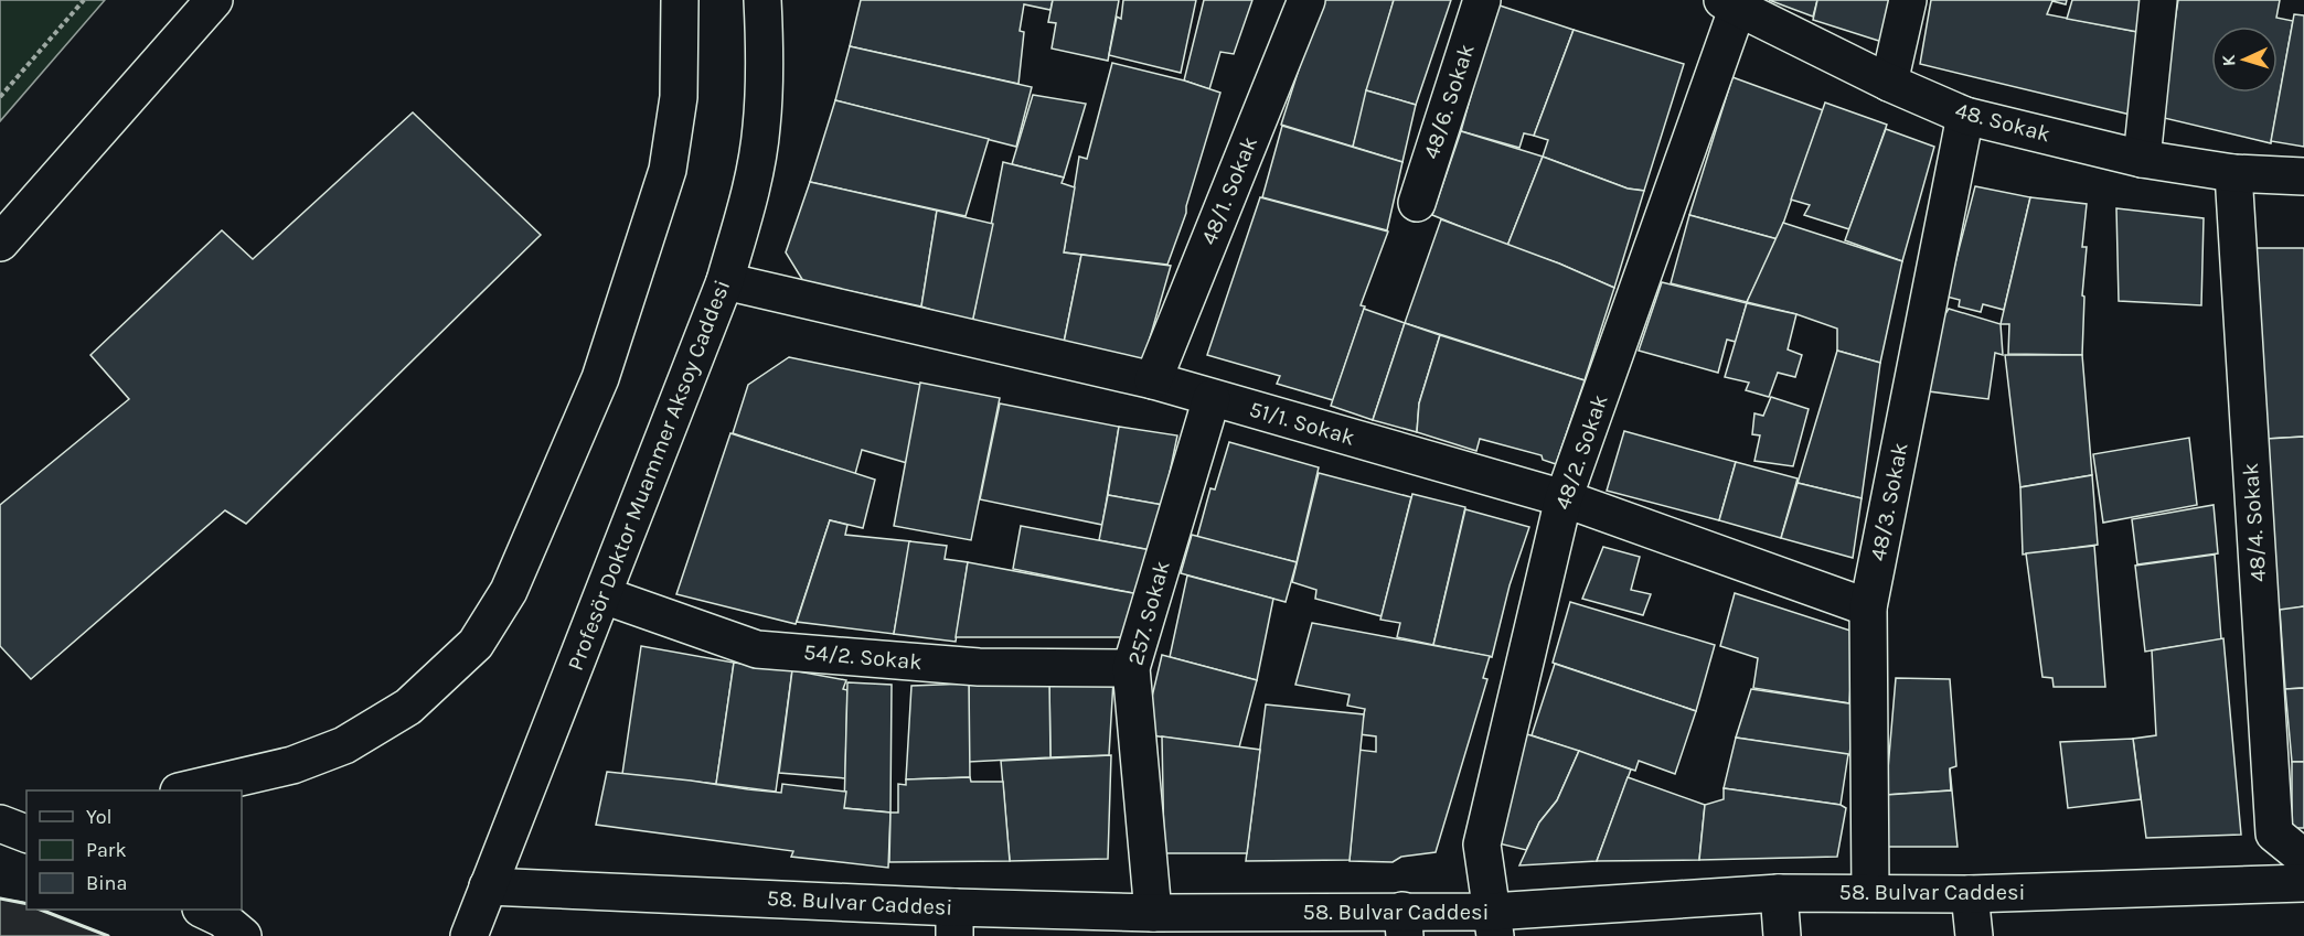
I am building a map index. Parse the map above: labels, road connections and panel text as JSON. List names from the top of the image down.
{
  "streets": {
    "street": [
      "48/6. Sokak",
      "48. Sokak",
      "48/1. Sokak",
      "51/1. Sokak",
      "48/2. Sokak",
      "Profesör Doktor Muammer Aksoy Caddesi",
      "48/3. Sokak",
      "48/4. Sokak",
      "257. Sokak",
      "54/2. Sokak",
      "58. Bulvar Caddesi"
    ]
  },
  "crossings": [
    ["48. Sokak", "48/2. Sokak"],
    ["48. Sokak", "48/3. Sokak"],
    ["48. Sokak", "48/4. Sokak"],
    ["48/1. Sokak", "51/1. Sokak"],
    ["51/1. Sokak", "48/2. Sokak"],
    ["51/1. Sokak", "Profesör Doktor Muammer Aksoy Caddesi"],
    ["51/1. Sokak", "48/3. Sokak"],
    ["51/1. Sokak", "257. Sokak"],
    ["48/2. Sokak", "58. Bulvar Caddesi"],
    ["Profesör Doktor Muammer Aksoy Caddesi", "54/2. Sokak"],
    ["Profesör Doktor Muammer Aksoy Caddesi", "58. Bulvar Caddesi"],
    ["48/3. Sokak", "58. Bulvar Caddesi"],
    ["257. Sokak", "54/2. Sokak"],
    ["257. Sokak", "58. Bulvar Caddesi"]
  ],
  "legend": ["Yol", "Park", "Bina"],
  "north": "left"
}
